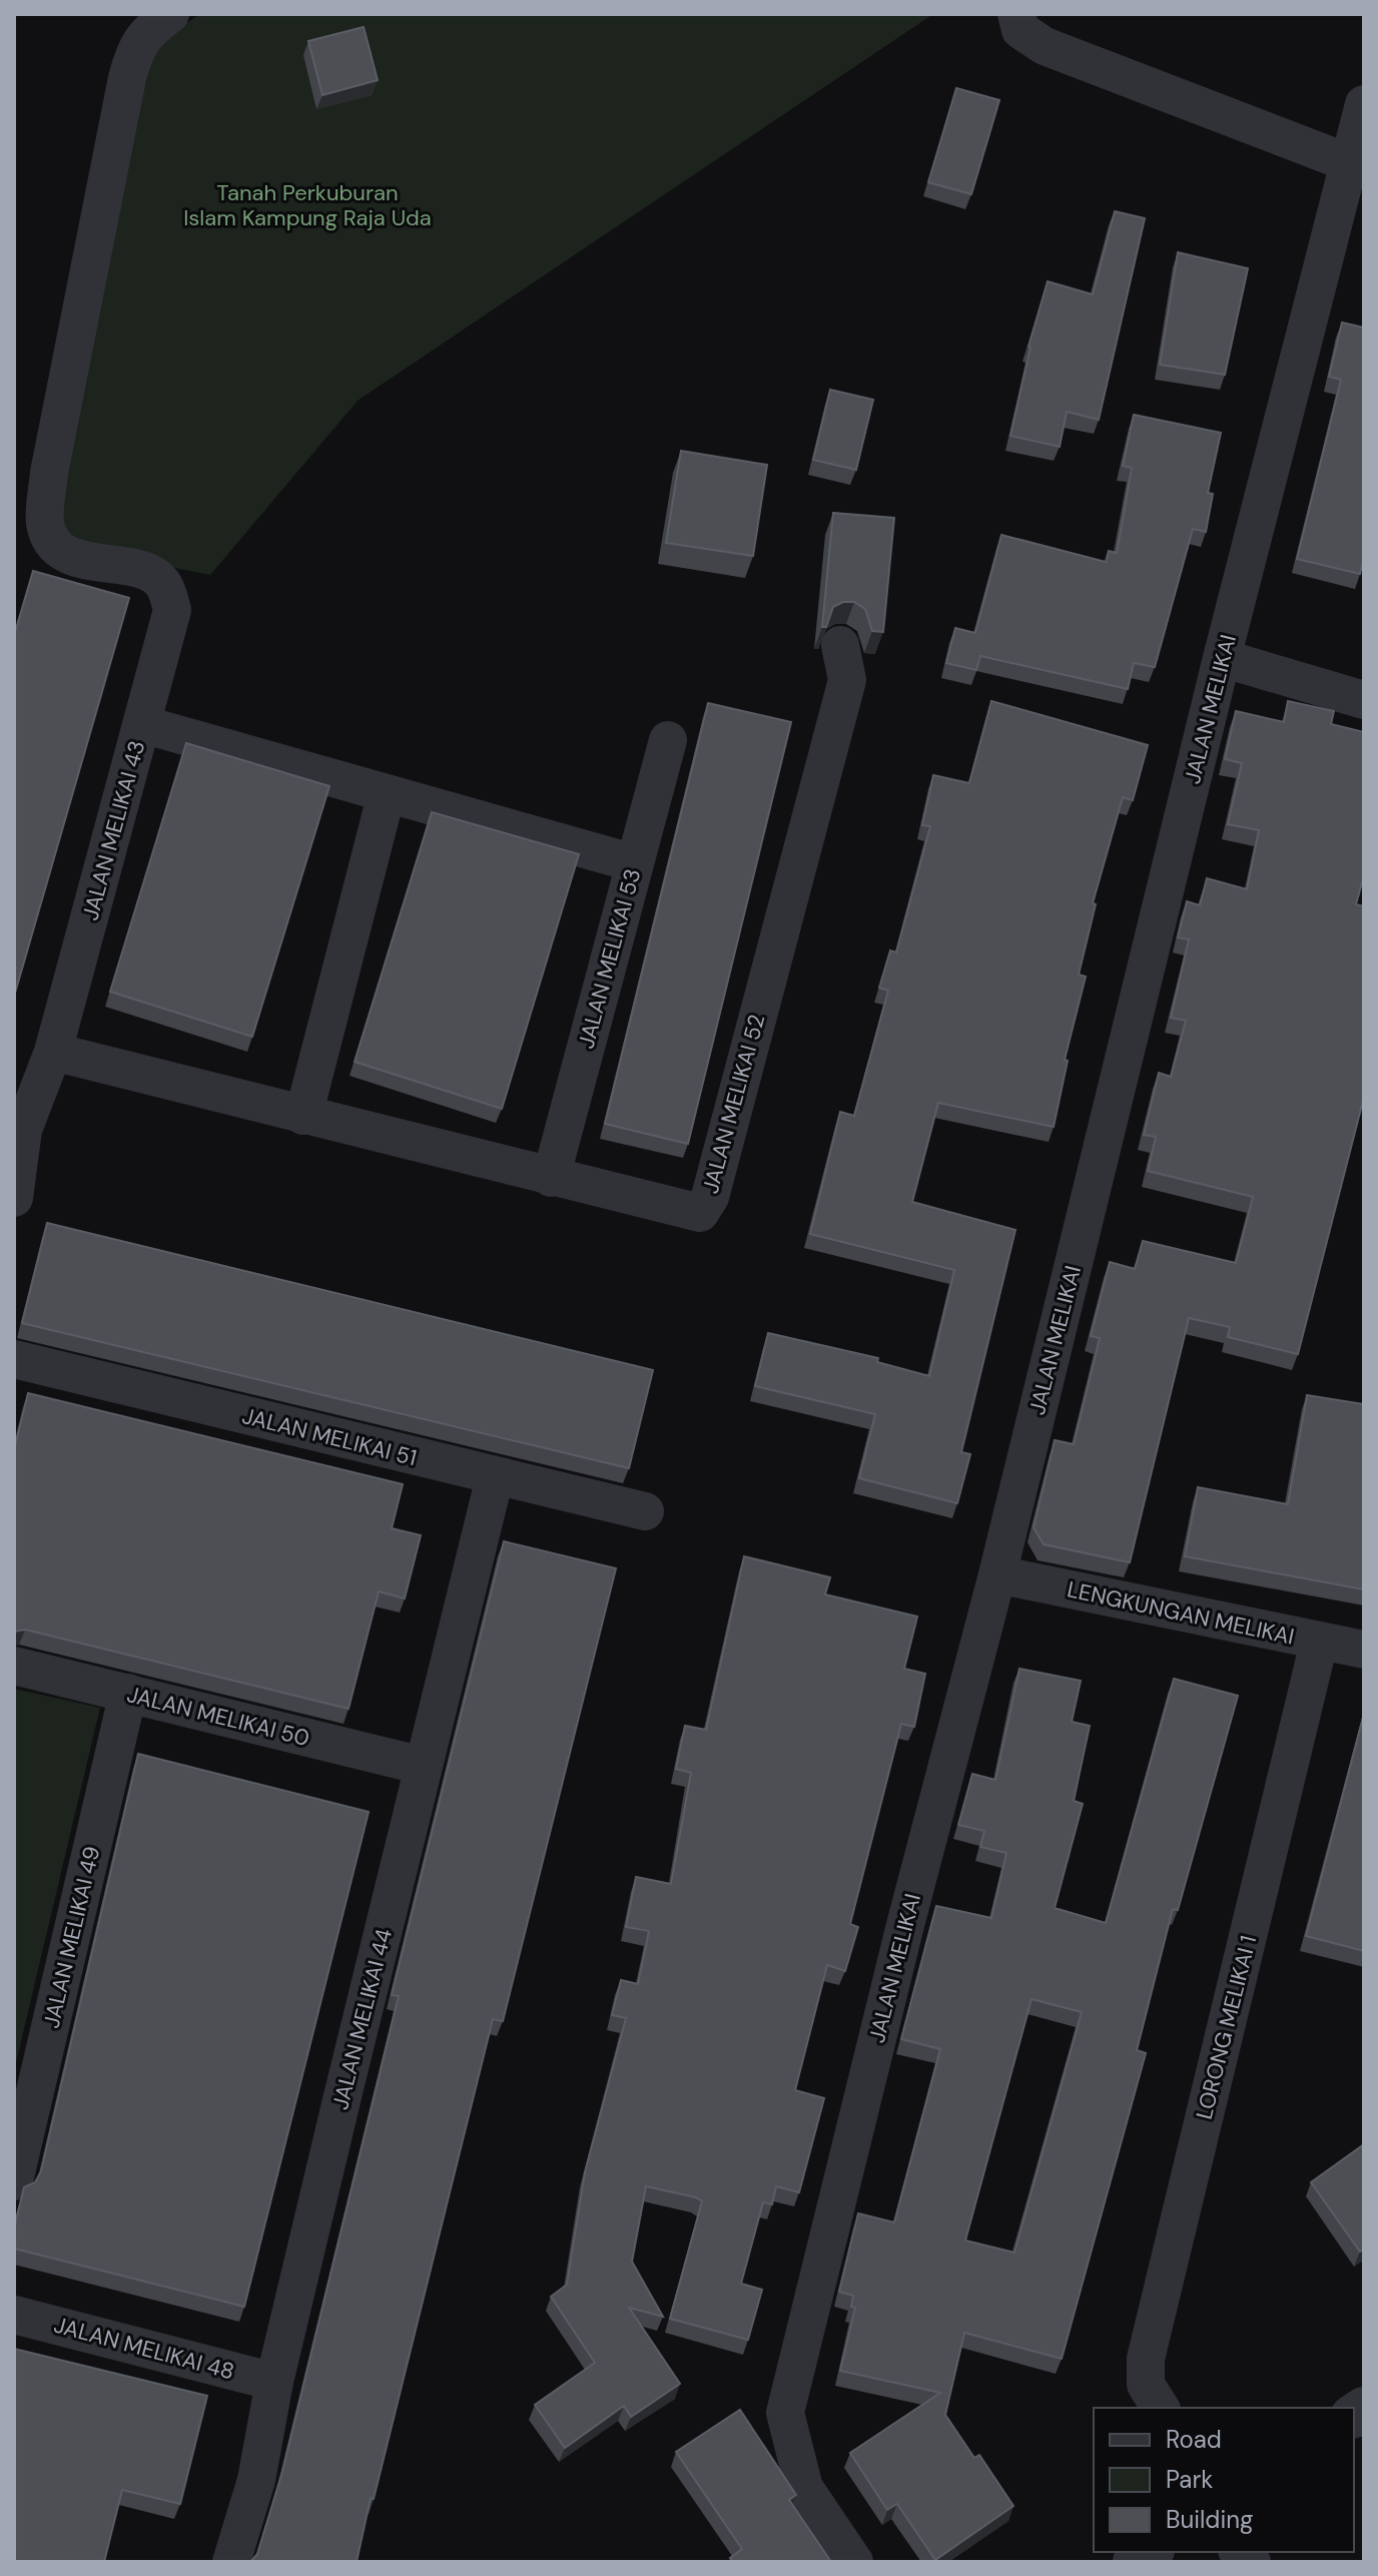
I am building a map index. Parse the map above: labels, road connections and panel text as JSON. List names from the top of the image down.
{
  "streets": {
    "street": [
      "JALAN MELIKAI",
      "JALAN MELIKAI 43",
      "JALAN MELIKAI 53",
      "JALAN MELIKAI 52",
      "JALAN MELIKAI 51",
      "LENGKUNGAN MELIKAI",
      "JALAN MELIKAI 50",
      "JALAN MELIKAI 49",
      "JALAN MELIKAI 44",
      "LORONG MELIKAI 1",
      "JALAN MELIKAI 48"
    ]
  },
  "crossings": [
    ["JALAN MELIKAI", "LENGKUNGAN MELIKAI"],
    ["JALAN MELIKAI 43", "JALAN MELIKAI 52"],
    ["JALAN MELIKAI 53", "JALAN MELIKAI 52"],
    ["JALAN MELIKAI 51", "JALAN MELIKAI 44"],
    ["LENGKUNGAN MELIKAI", "LORONG MELIKAI 1"],
    ["JALAN MELIKAI 50", "JALAN MELIKAI 49"],
    ["JALAN MELIKAI 50", "JALAN MELIKAI 44"],
    ["JALAN MELIKAI 44", "JALAN MELIKAI 48"]
  ],
  "parks": ["Tanah Perkuburan Islam Kampung Raja Uda"],
  "legend": ["Road", "Park", "Building"]
}
